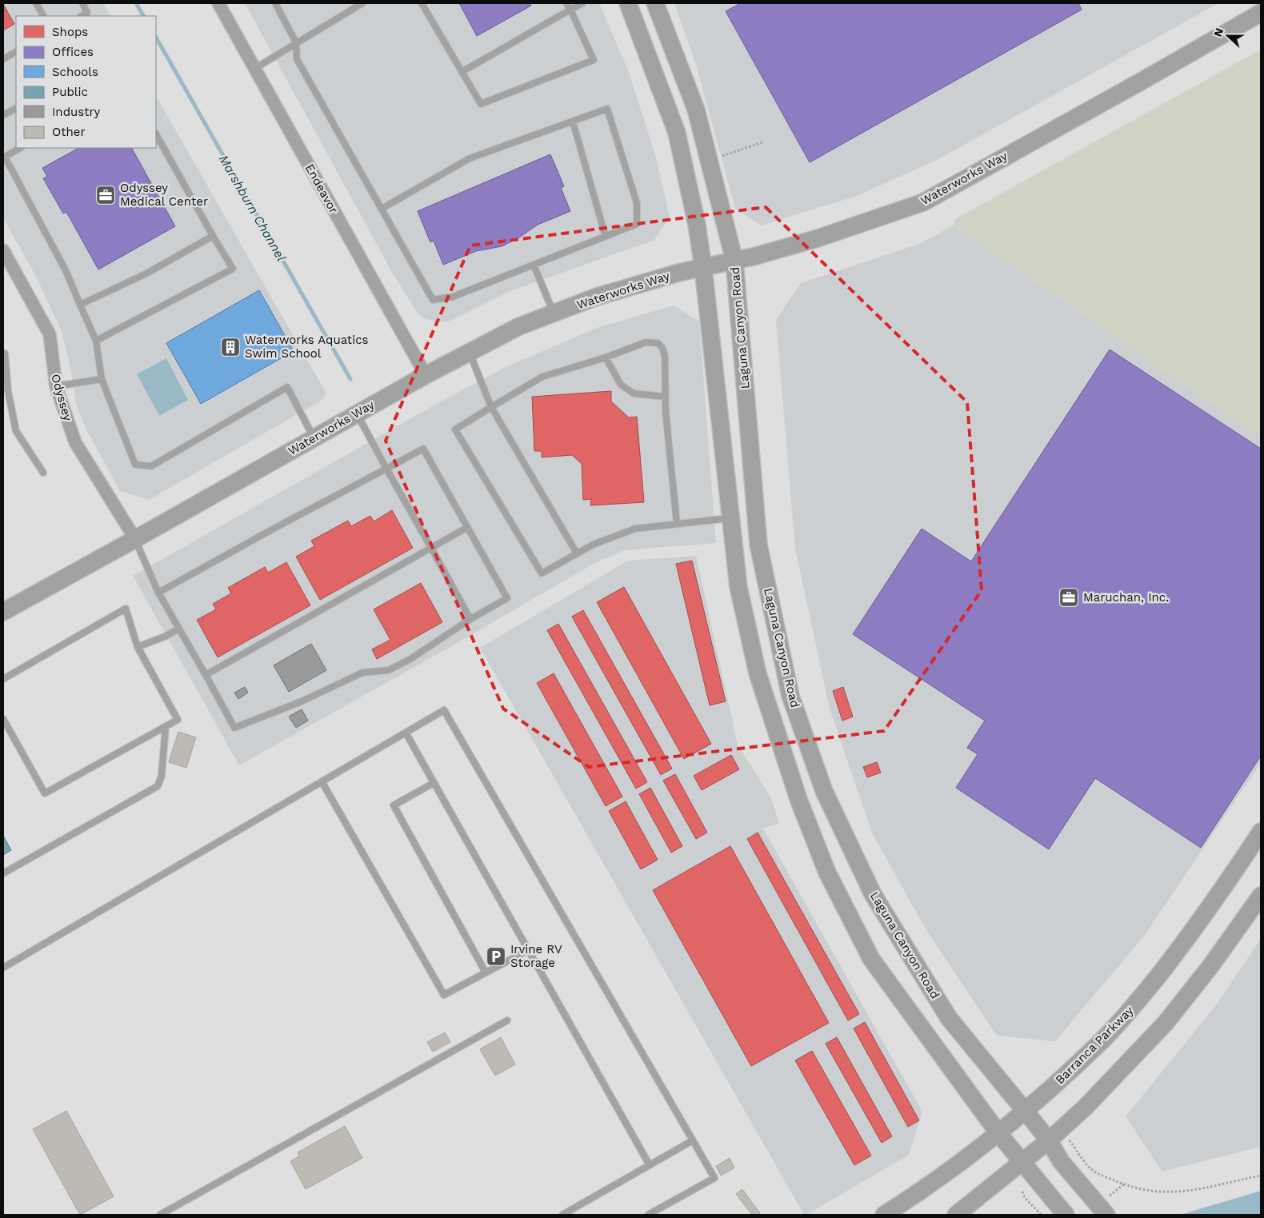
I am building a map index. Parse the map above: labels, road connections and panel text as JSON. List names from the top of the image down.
{
  "streets": {
    "main road": ["Waterworks Way", "Laguna Canyon Road", "Barranca Parkway"],
    "street": ["Endeavor", "Odyssey"]
  },
  "crossings": [
    ["Waterworks Way", "Endeavor"],
    ["Waterworks Way", "Laguna Canyon Road"],
    ["Waterworks Way", "Odyssey"],
    ["Laguna Canyon Road", "Barranca Parkway"]
  ],
  "water": ["Marshburn Channel"],
  "places": {
    "office": ["Odyssey Medical Center", "Maruchan, Inc."],
    "building": ["Waterworks Aquatics Swim School"],
    "parking": ["Irvine RV Storage"]
  },
  "legend": [
    "Shops",
    "Offices",
    "Schools",
    "Public",
    "Industry",
    "Other"
  ],
  "north": "left"
}
